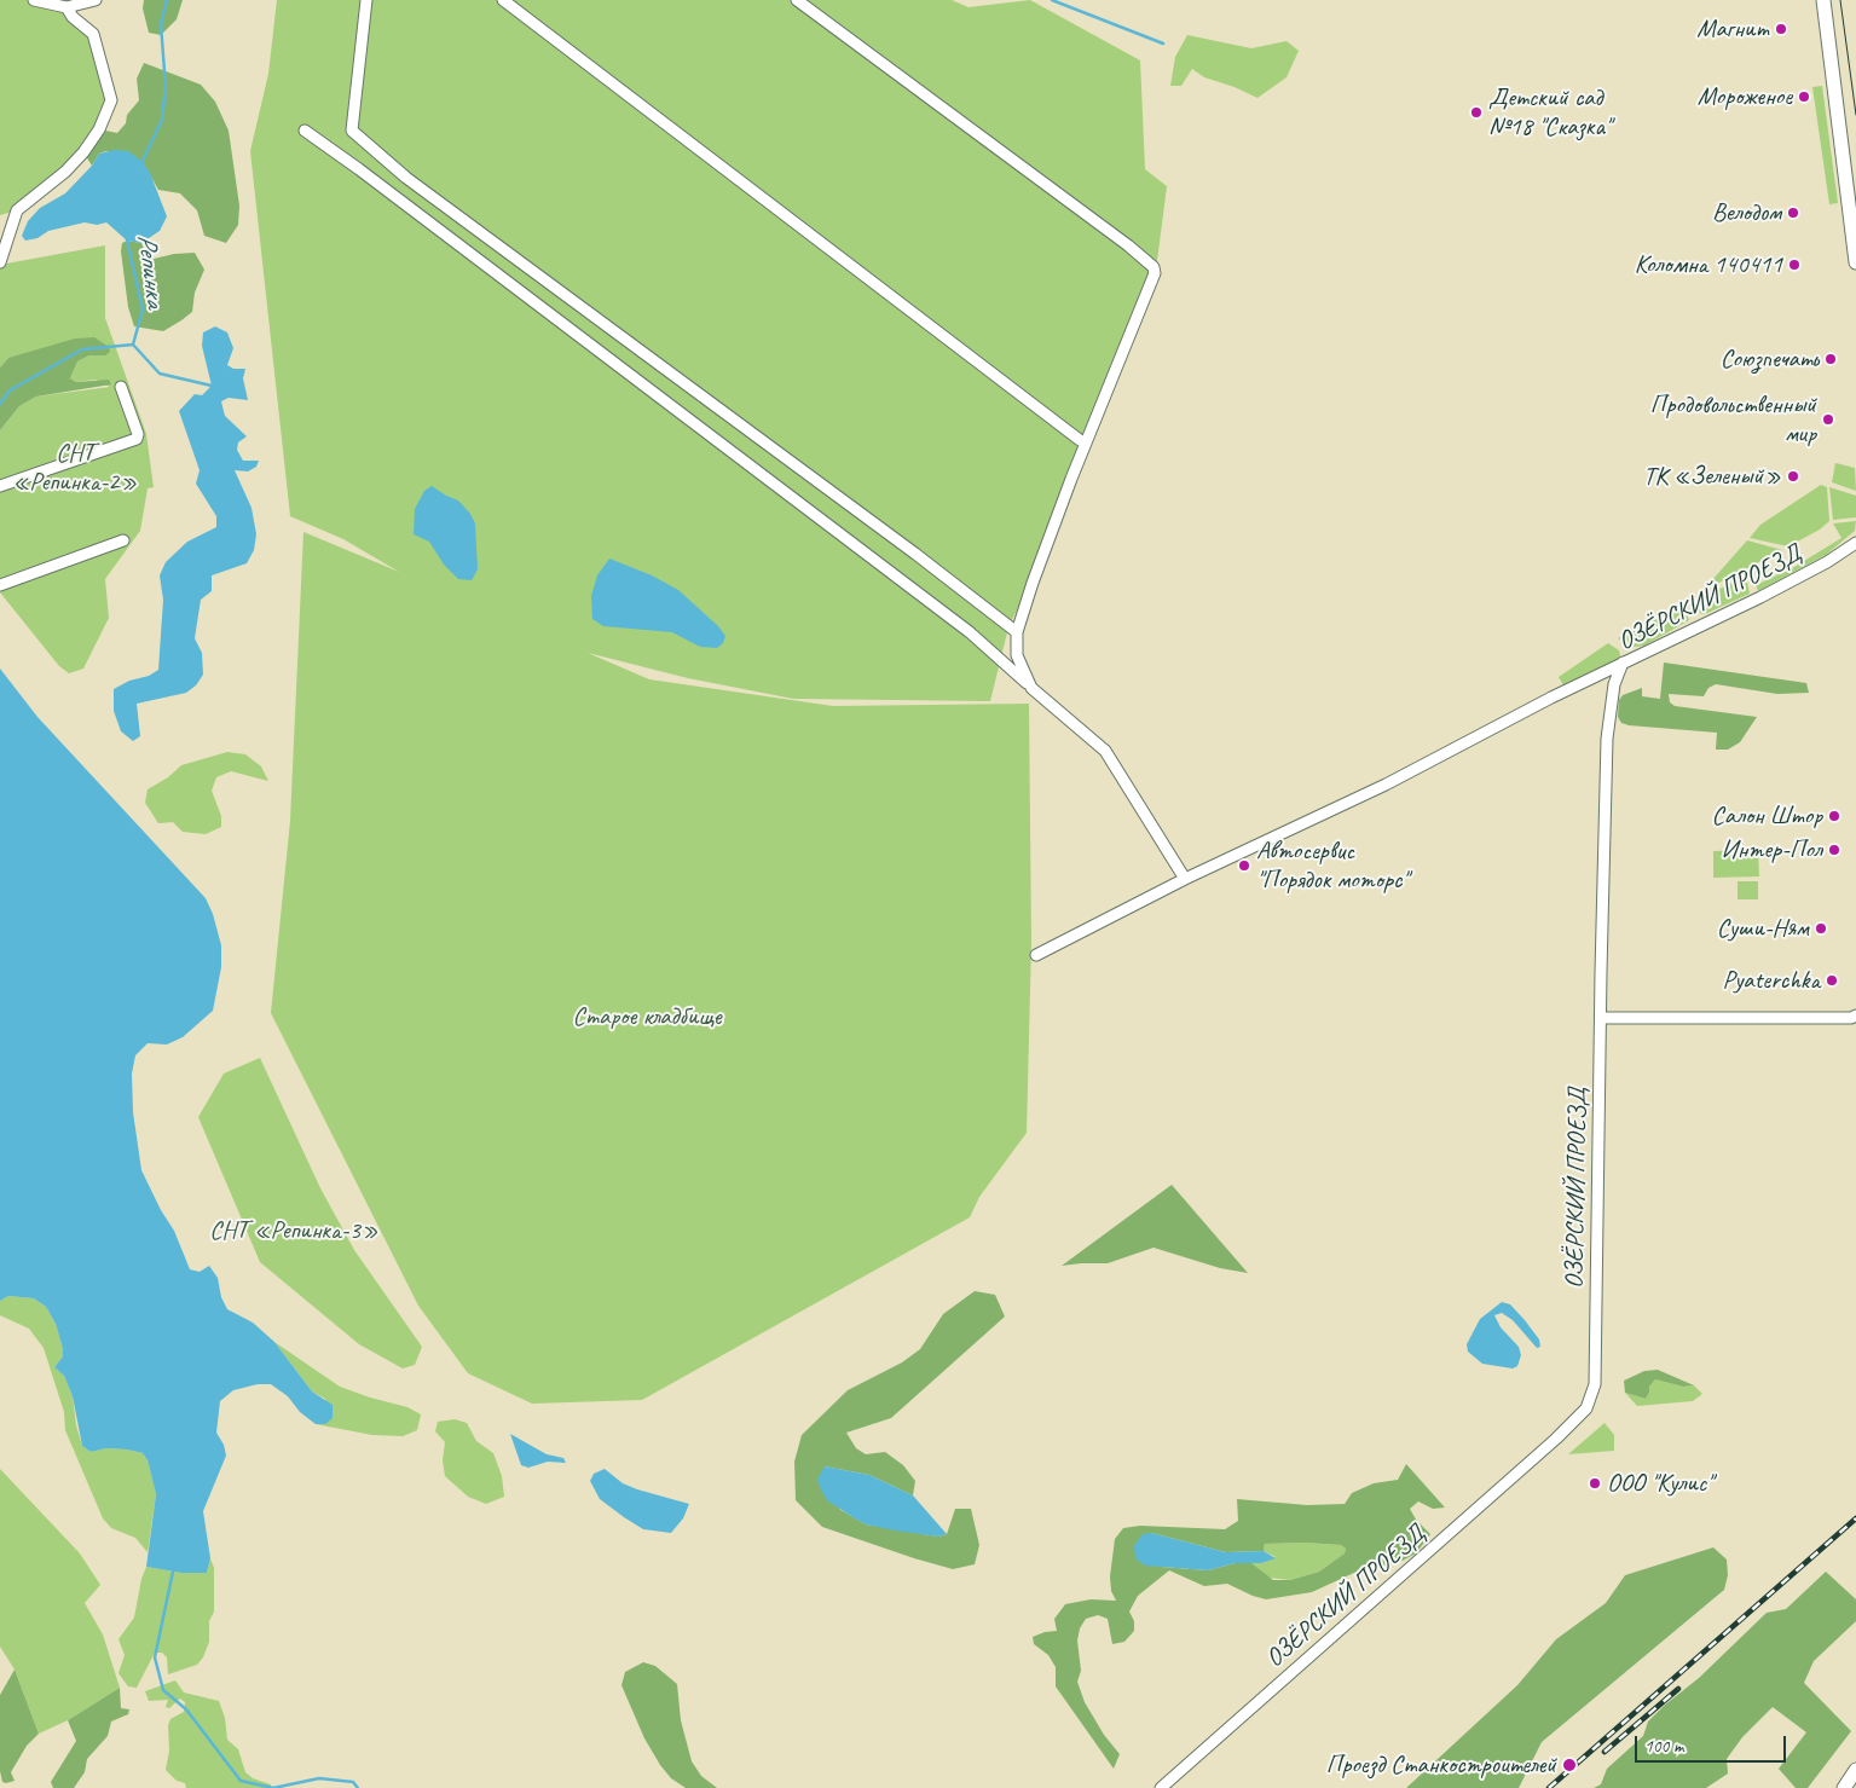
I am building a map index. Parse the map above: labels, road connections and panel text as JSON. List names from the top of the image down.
{
  "streets": {
    "street": ["ОЗЁРСКИЙ ПРОЕЗД"]
  },
  "water": ["Репинка"],
  "parks": ["СНТ «Репинка-2»", "Старое кладбище", "СНТ «Репинка-3»"],
  "places": [
    "Магнит",
    "Мороженое",
    "Детский сад №18 \"Сказка\"",
    "Велодом",
    "Коломна 140411",
    "Союзпечать",
    "Продовольственный мир",
    "ТК «Зеленый»",
    "Салон Штор",
    "Интер-Пол",
    "Автосервис \"Порядок моторс\"",
    "Суши-Ням",
    "Pyaterchka",
    "ООО \"Кулис\"",
    "Проезд Станкостроителей"
  ],
  "scale_bar": "100 m"
}
